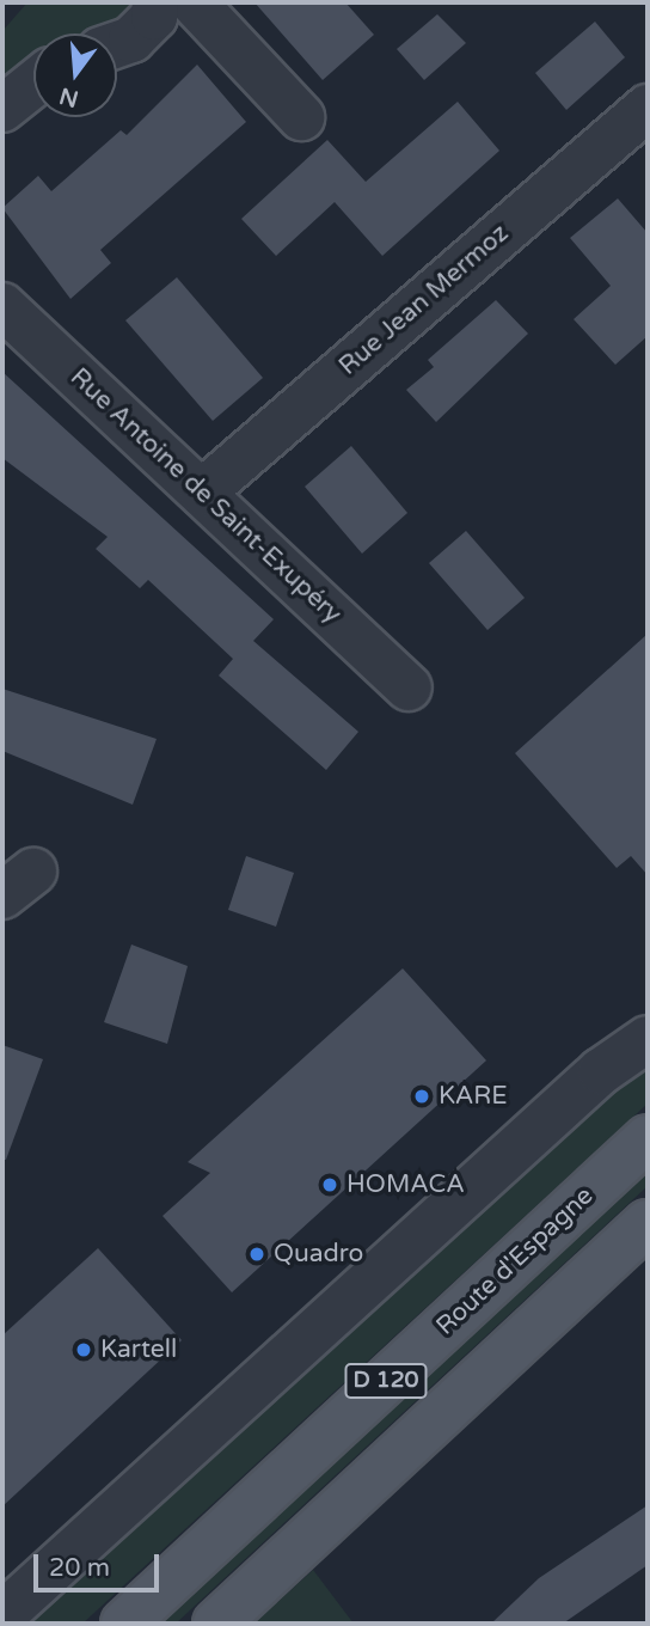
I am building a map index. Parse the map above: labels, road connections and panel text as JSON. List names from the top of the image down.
{
  "streets": {
    "main road": ["Route d'Espagne", "D 120"],
    "street": ["Rue Jean Mermoz", "Rue Antoine de Saint-Exupéry"]
  },
  "crossings": [
    ["Rue Jean Mermoz", "Rue Antoine de Saint-Exupéry"]
  ],
  "places": [
    "KARE",
    "HOMACA",
    "Quadro",
    "Kartell"
  ],
  "scale_bar": "20 m",
  "north": "bottom"
}
